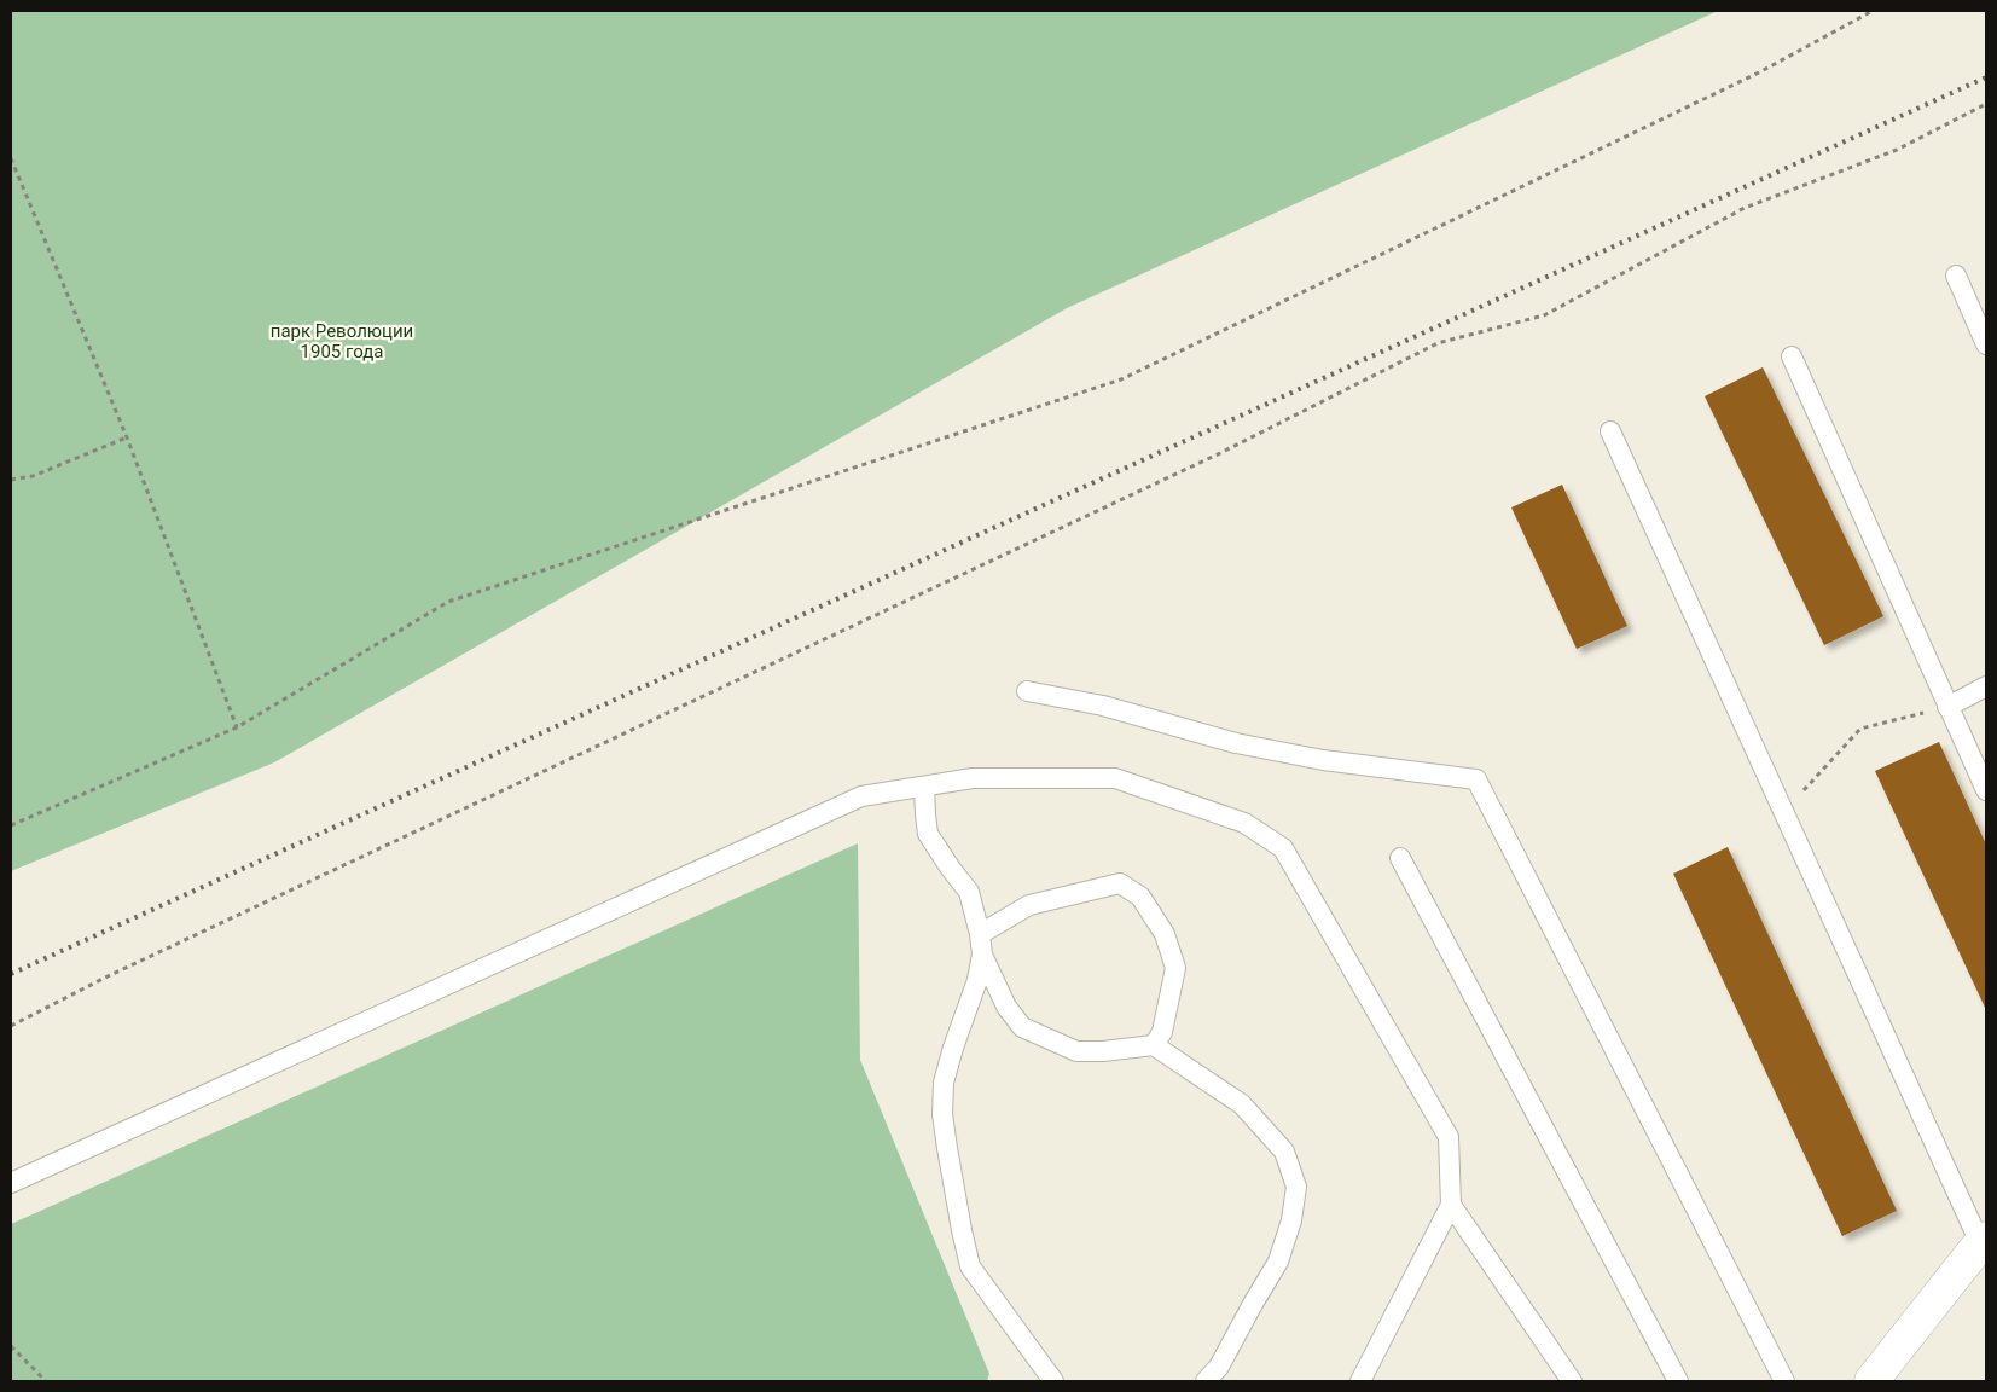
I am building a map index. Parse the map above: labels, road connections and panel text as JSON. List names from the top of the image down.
{
  "parks": ["парк Революции 1905 года"]
}
